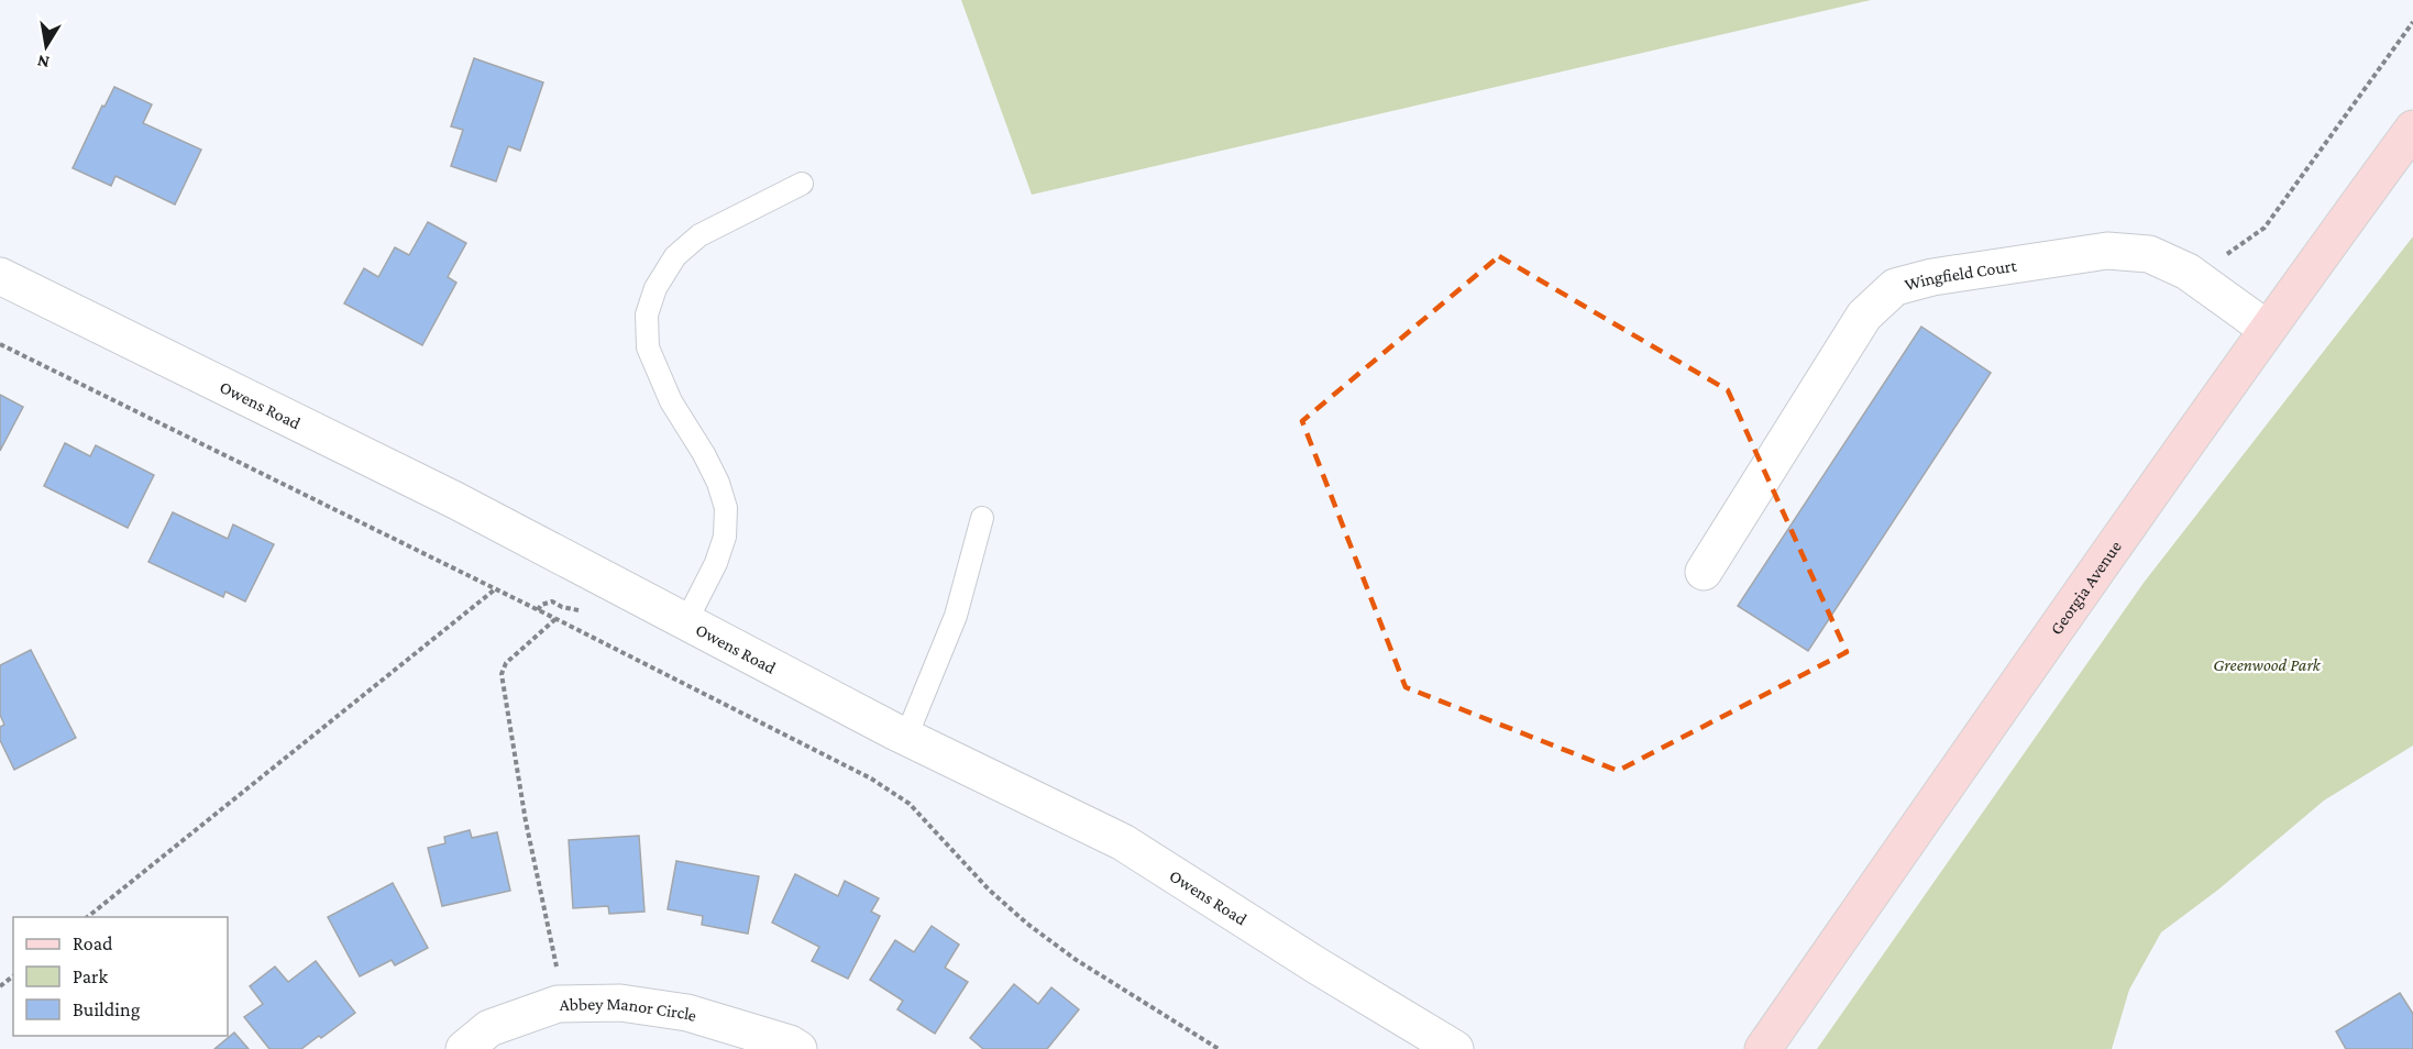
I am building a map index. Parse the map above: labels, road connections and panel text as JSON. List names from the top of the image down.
{
  "streets": {
    "main road": ["Georgia Avenue"],
    "street": ["Wingfield Court", "Owens Road", "Abbey Manor Circle"]
  },
  "crossings": [
    ["Wingfield Court", "Georgia Avenue"]
  ],
  "parks": ["Greenwood Park"],
  "legend": ["Road", "Park", "Building"],
  "north": "bottom"
}
